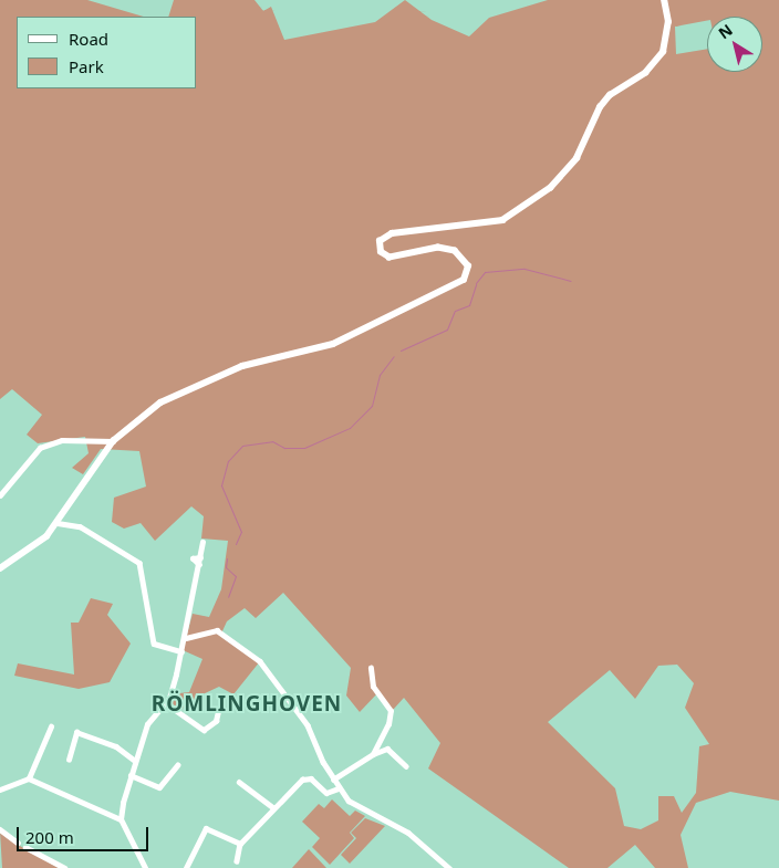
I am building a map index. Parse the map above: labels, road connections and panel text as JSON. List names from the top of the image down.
{
  "districts": ["RÖMLINGHOVEN"],
  "legend": ["Road", "Park"],
  "scale_bar": "200 m",
  "north": "top left"
}
